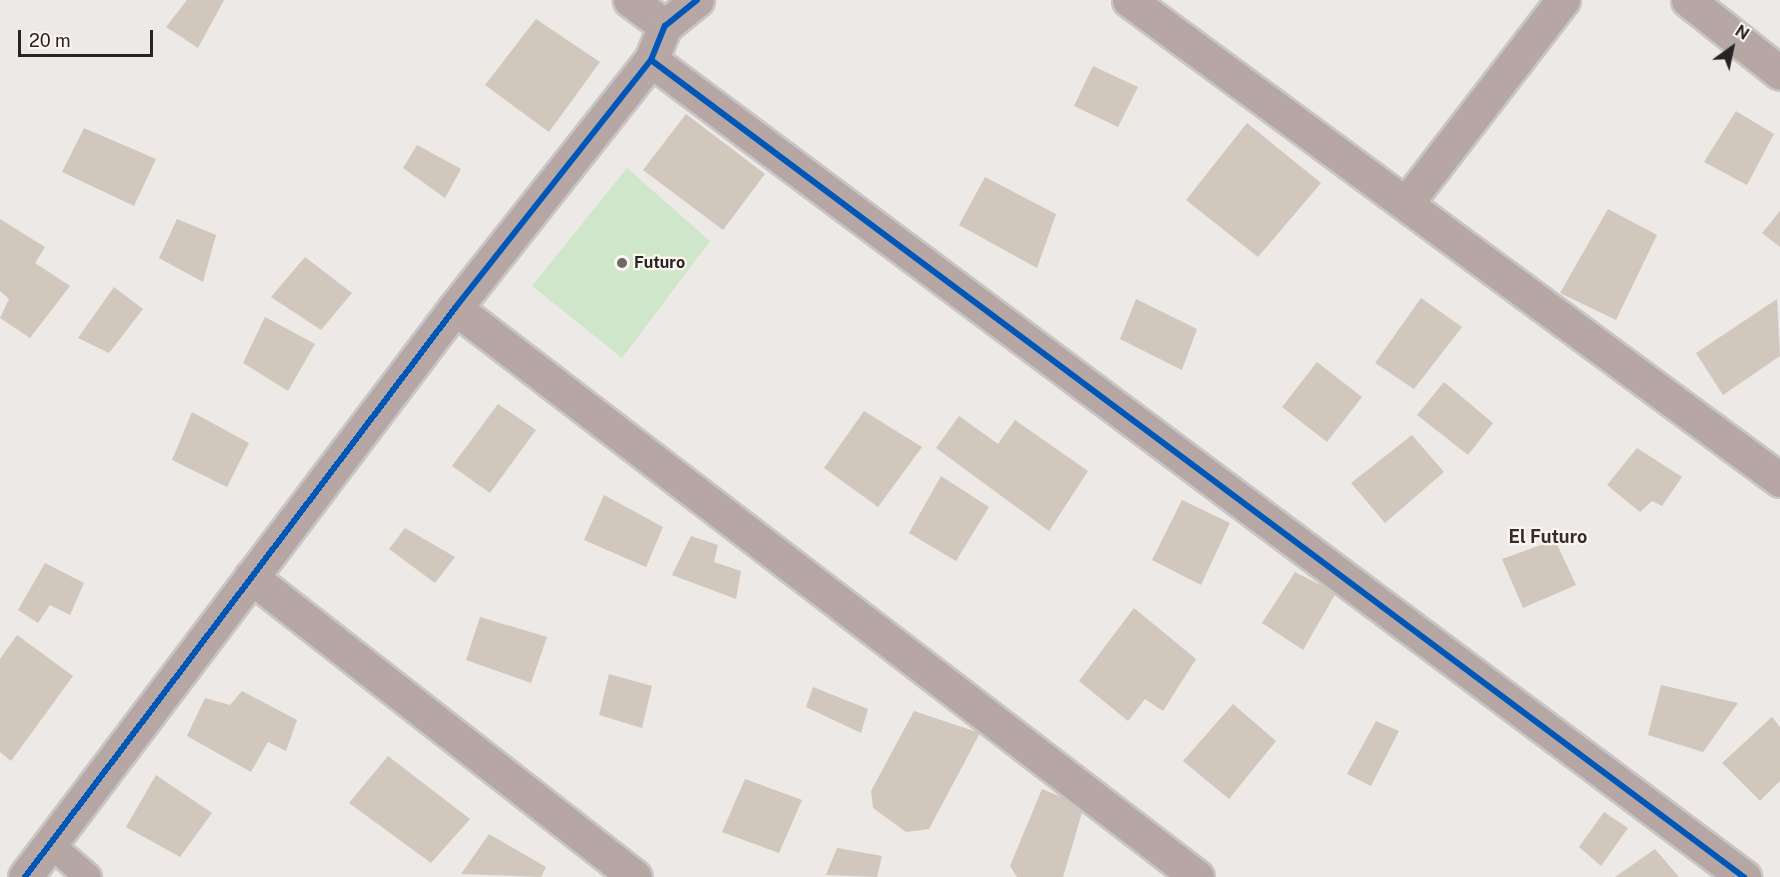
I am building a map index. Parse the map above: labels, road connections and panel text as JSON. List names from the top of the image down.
{
  "districts": ["El Futuro"],
  "places": ["Futuro"],
  "scale_bar": "20 m",
  "north": "top right"
}
